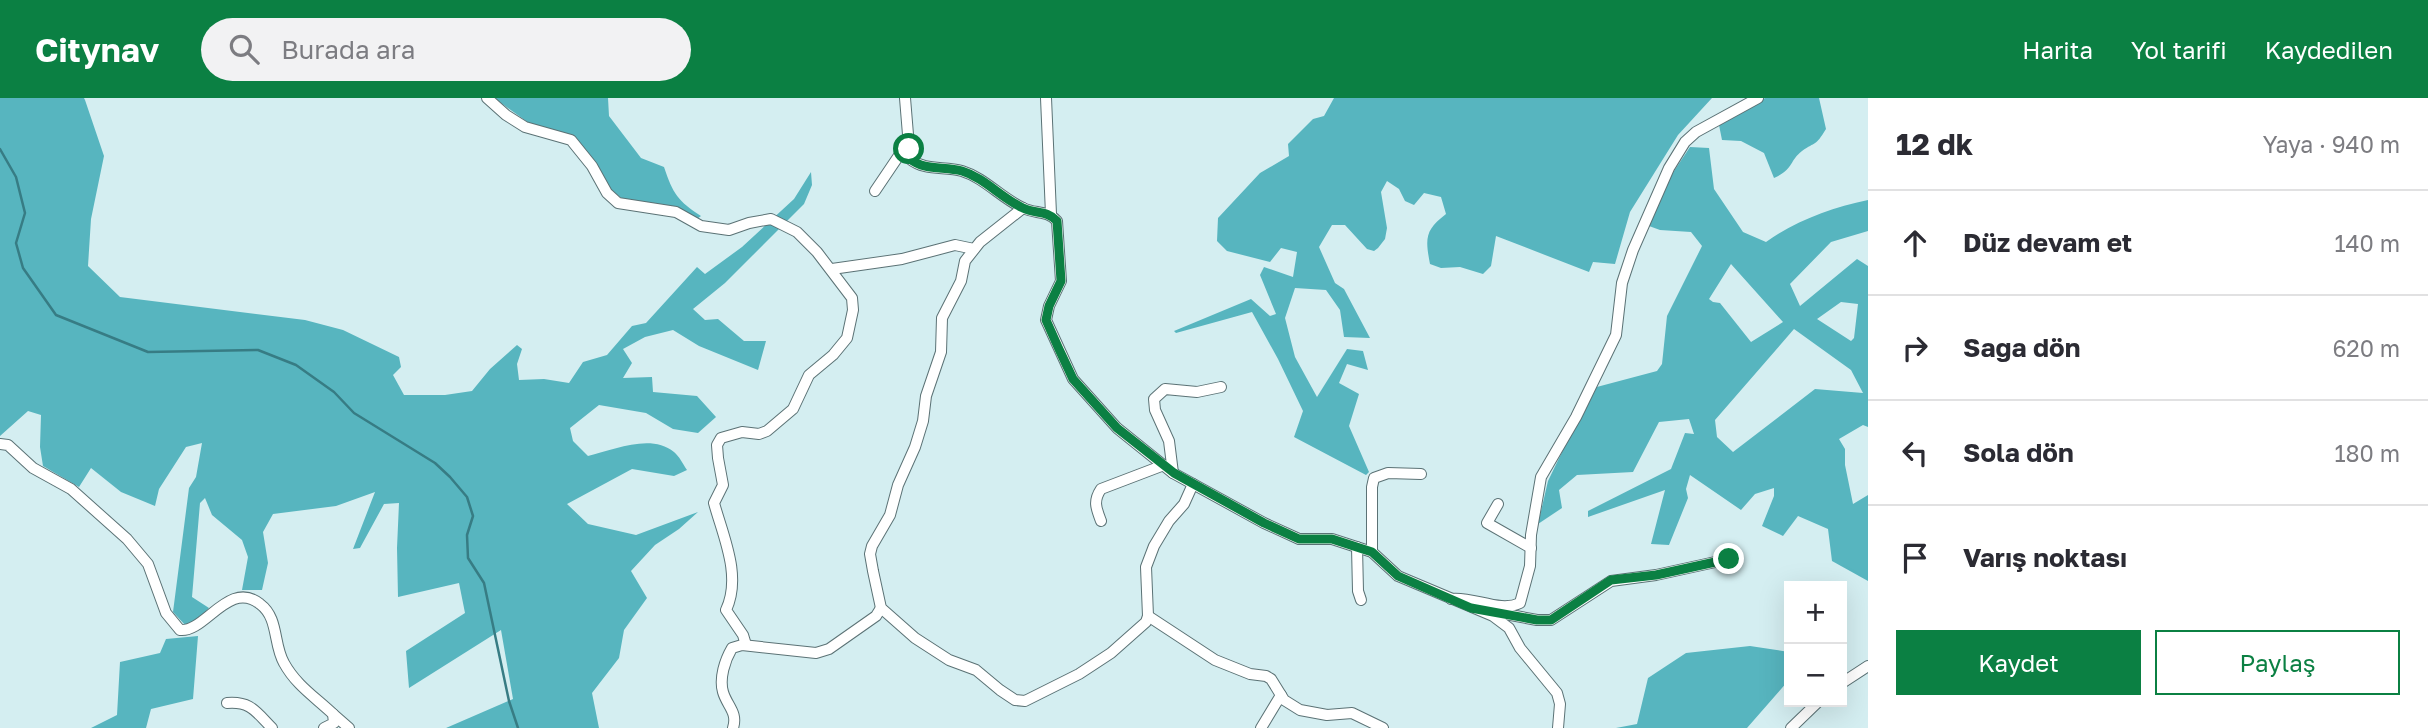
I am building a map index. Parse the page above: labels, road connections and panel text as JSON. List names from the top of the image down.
{
  "page": {
    "header": "Citynav",
    "search": "Burada ara",
    "nav": ["Harita", "Yol tarifi", "Kaydedilen"],
    "heading": ["12 dk", "Yaya · 940 m"],
    "list": [
      ["Düz devam et", "140 m"],
      ["Sağa dön", "620 m"],
      ["Sola dön", "180 m"],
      "Varış noktası"
    ],
    "map_buttons": ["+", "−"],
    "buttons": ["Kaydet", "Paylaş"]
  }
}
